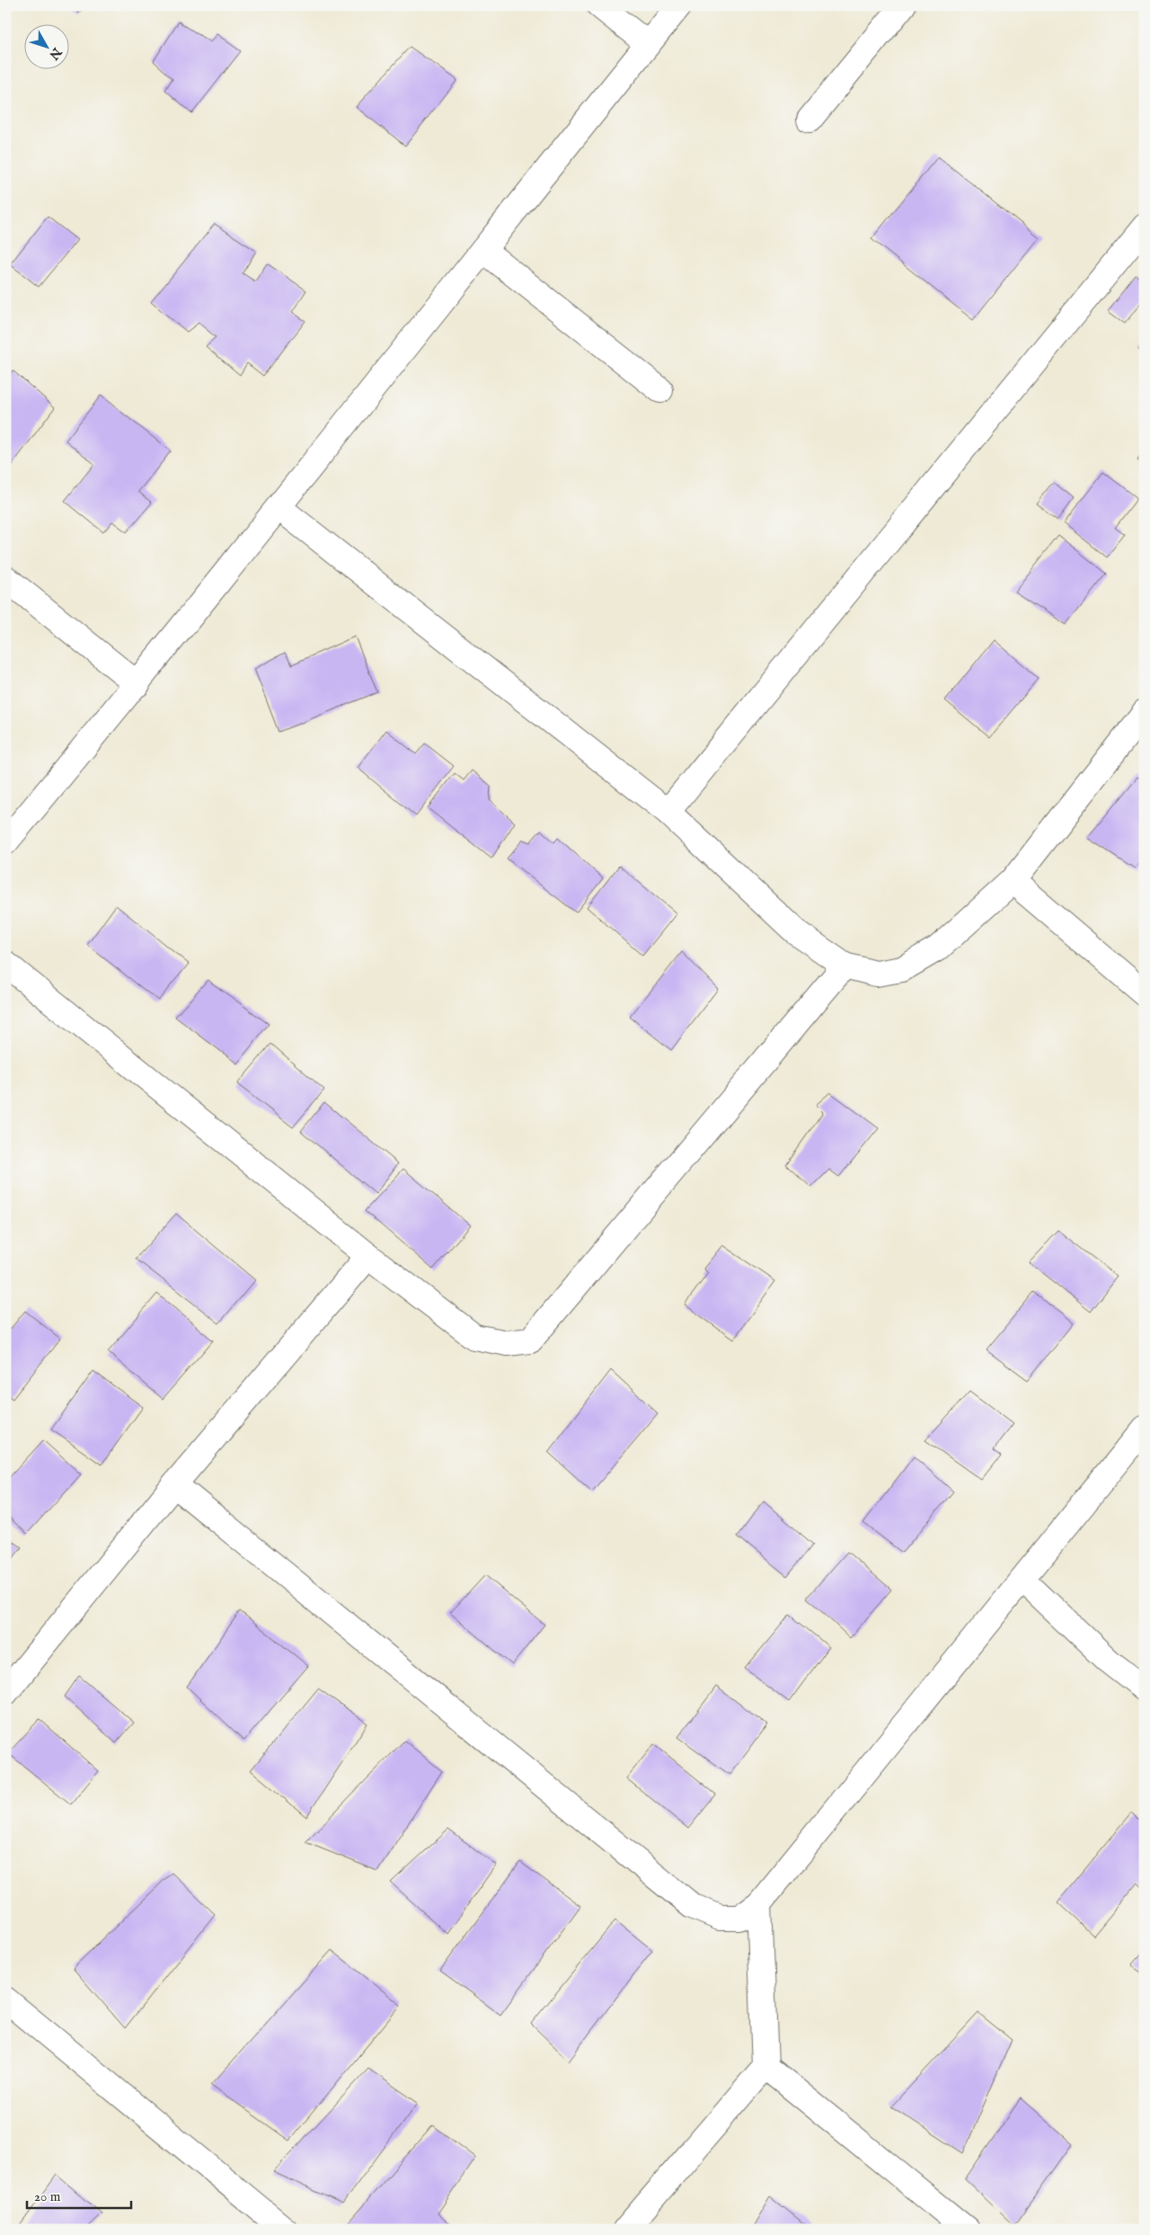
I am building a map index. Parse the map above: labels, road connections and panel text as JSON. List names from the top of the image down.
{
  "scale_bar": "20 m",
  "north": "bottom right"
}
